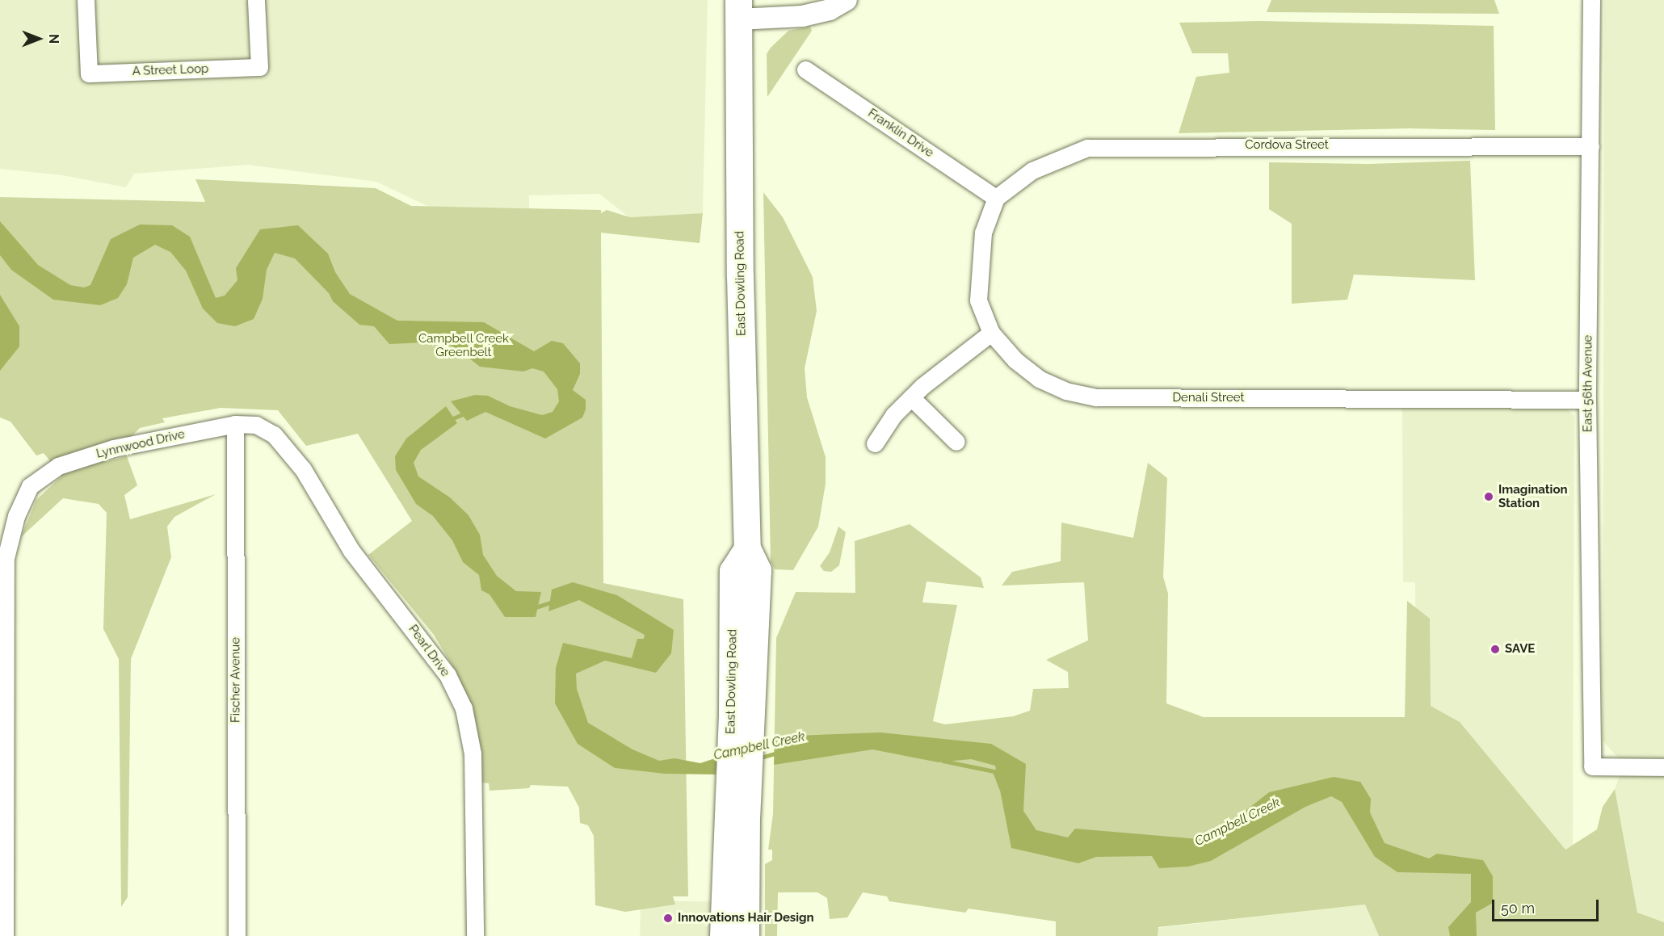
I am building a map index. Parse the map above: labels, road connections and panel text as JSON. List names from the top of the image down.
{
  "streets": {
    "main road": ["East Dowling Road"],
    "street": [
      "A Street Loop",
      "Franklin Drive",
      "Cordova Street",
      "East 56th Avenue",
      "Denali Street",
      "Lynnwood Drive",
      "Pearl Drive",
      "Fischer Avenue"
    ]
  },
  "crossings": [
    ["Franklin Drive", "Cordova Street"],
    ["Franklin Drive", "Denali Street"],
    ["Cordova Street", "East 56th Avenue"],
    ["Cordova Street", "Denali Street"],
    ["East 56th Avenue", "Denali Street"],
    ["Lynnwood Drive", "Pearl Drive"],
    ["Lynnwood Drive", "Fischer Avenue"]
  ],
  "water": ["Campbell Creek"],
  "parks": ["Campbell Creek Greenbelt"],
  "places": ["Imagination Station", "SAVE", "Innovations Hair Design"],
  "scale_bar": "50 m",
  "north": "right"
}
